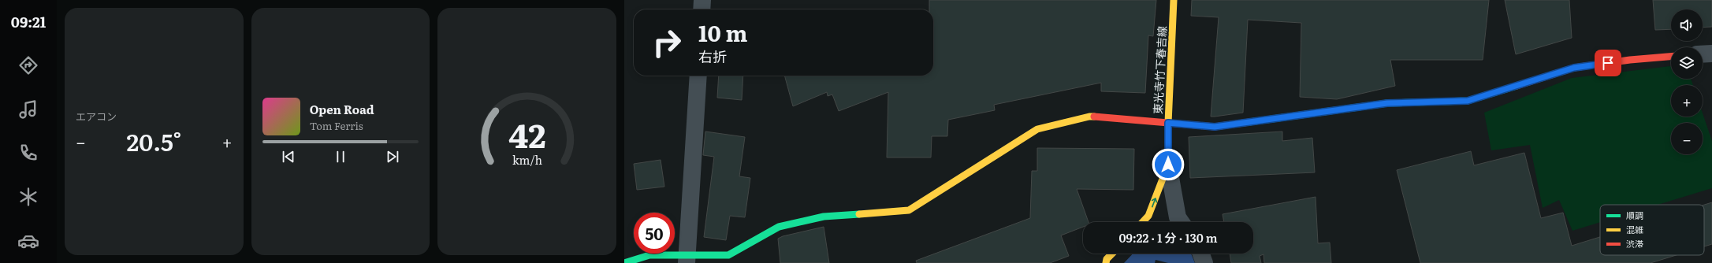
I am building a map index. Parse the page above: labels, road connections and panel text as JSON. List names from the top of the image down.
{
  "streets": {
    "street": ["東光寺竹下春吉線"]
  },
  "legend": ["順調", "混雑", "渋滞"],
  "page": {
    "tabs": "09:21",
    "tile": "エアコン",
    "map_buttons": ["+", "−"],
    "turn": ["10 m", "右折"],
    "song": ["Open Road", "Tom Ferris"],
    "heat": ["−", "20.5°", "+"],
    "limit": "50",
    "trip": "09:22 · 1 分 · 130 m",
    "gauge": ["42", "km/h"]
  }
}
